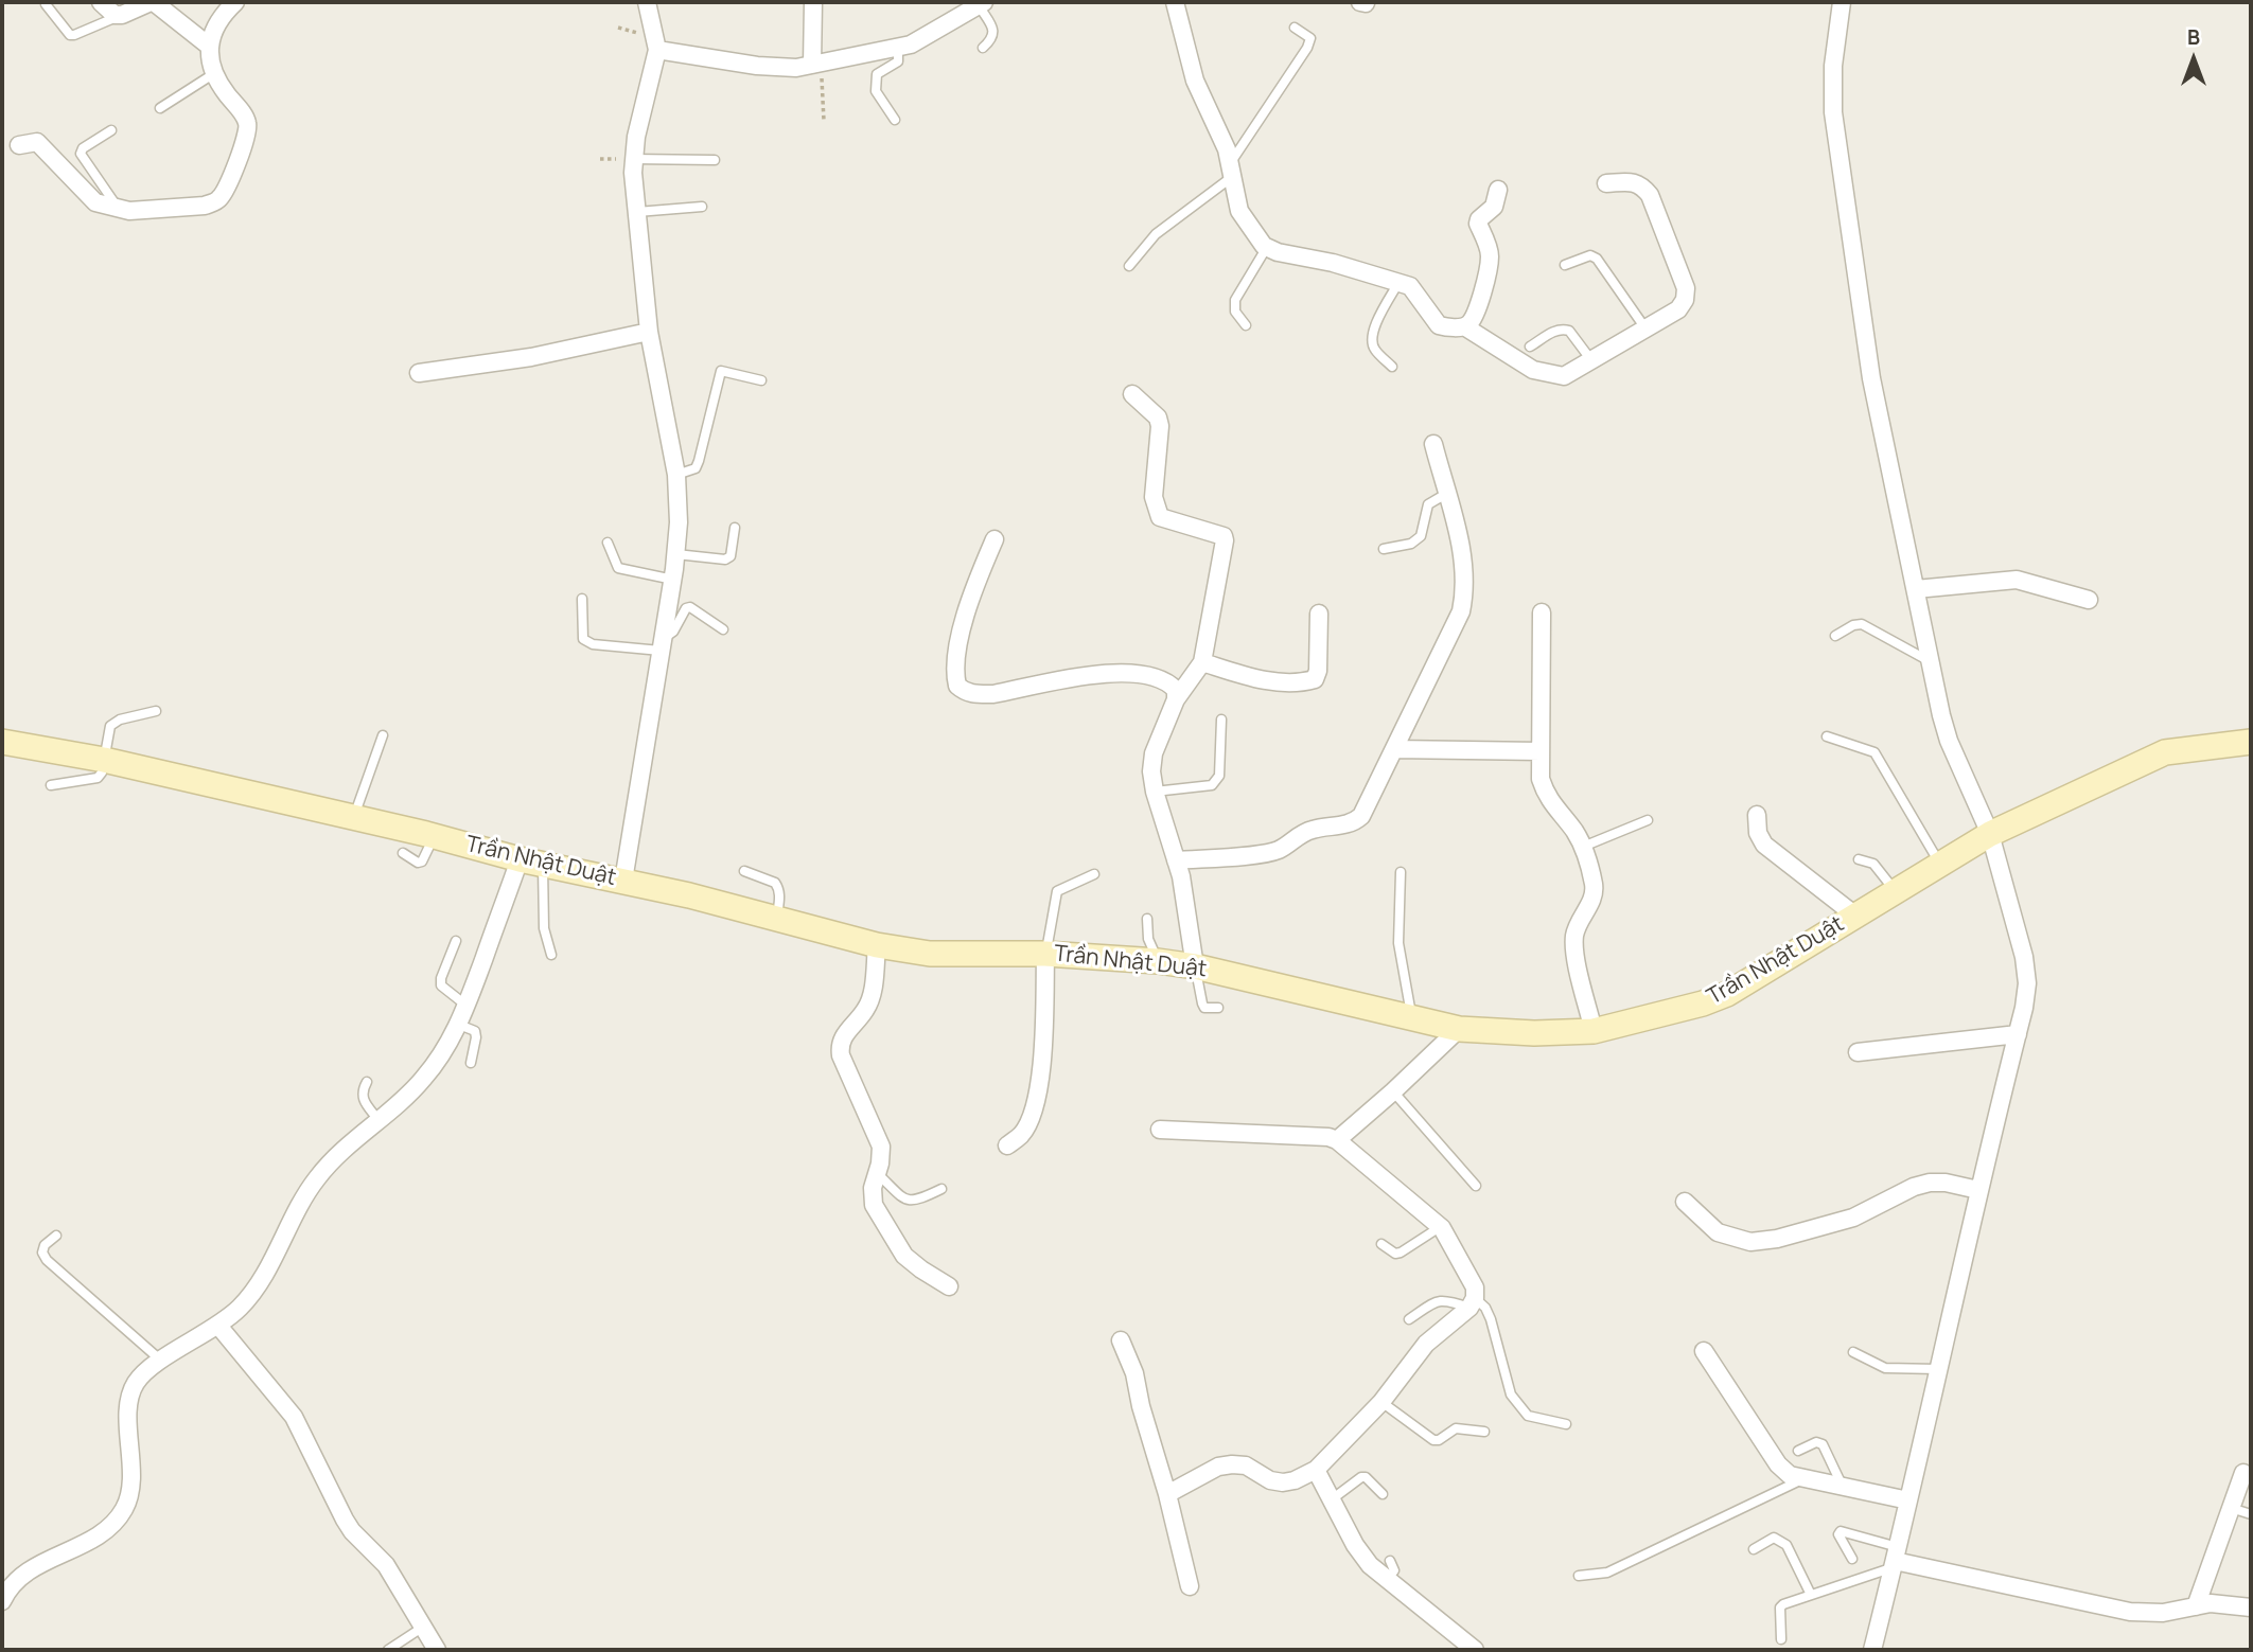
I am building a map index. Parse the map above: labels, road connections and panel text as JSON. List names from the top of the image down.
{
  "streets": {
    "main road": ["Trần Nhật Duật"]
  },
  "north": "top"
}
